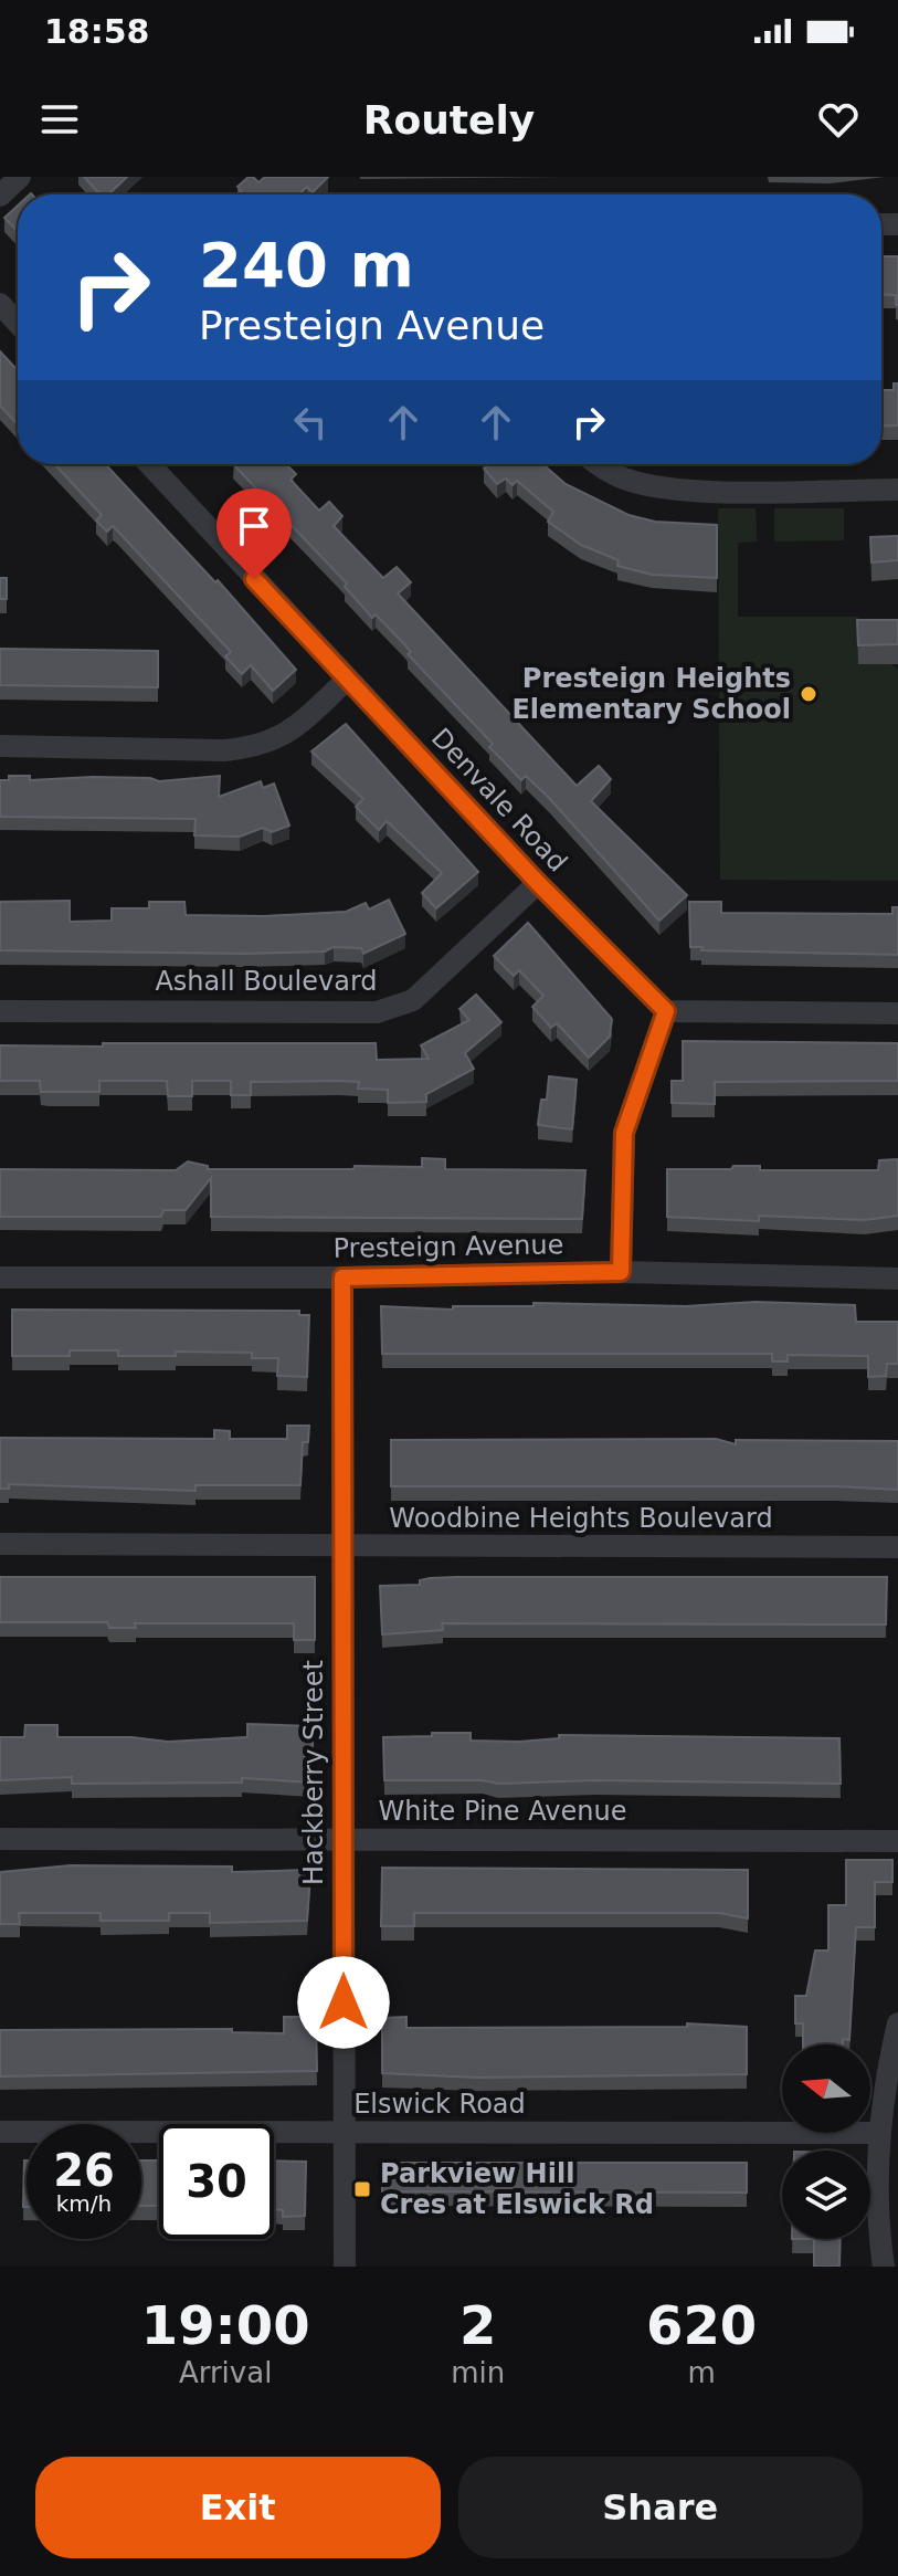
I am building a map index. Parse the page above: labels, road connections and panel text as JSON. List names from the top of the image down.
{
  "streets": {
    "street": [
      "Denvale Road",
      "Ashall Boulevard",
      "Presteign Avenue",
      "Woodbine Heights Boulevard",
      "Hackberry Street",
      "White Pine Avenue",
      "Elswick Road"
    ]
  },
  "crossings": [
    ["Denvale Road", "Ashall Boulevard"],
    ["Presteign Avenue", "Hackberry Street"],
    ["Woodbine Heights Boulevard", "Hackberry Street"],
    ["Hackberry Street", "White Pine Avenue"],
    ["Hackberry Street", "Elswick Road"]
  ],
  "places": {
    "other": ["Presteign Heights Elementary School"],
    "transit": ["Parkview Hill Cres at Elswick Rd"]
  },
  "north": "left",
  "page": {
    "status": "18:58",
    "header": "Routely",
    "turn": ["240 m", "Presteign Avenue"],
    "speed": "26 km/h",
    "limit": "30",
    "eta": [
      "19:00",
      "Arrival",
      "2",
      "min",
      "620",
      "m"
    ],
    "buttons": ["Exit", "Share"]
  }
}
